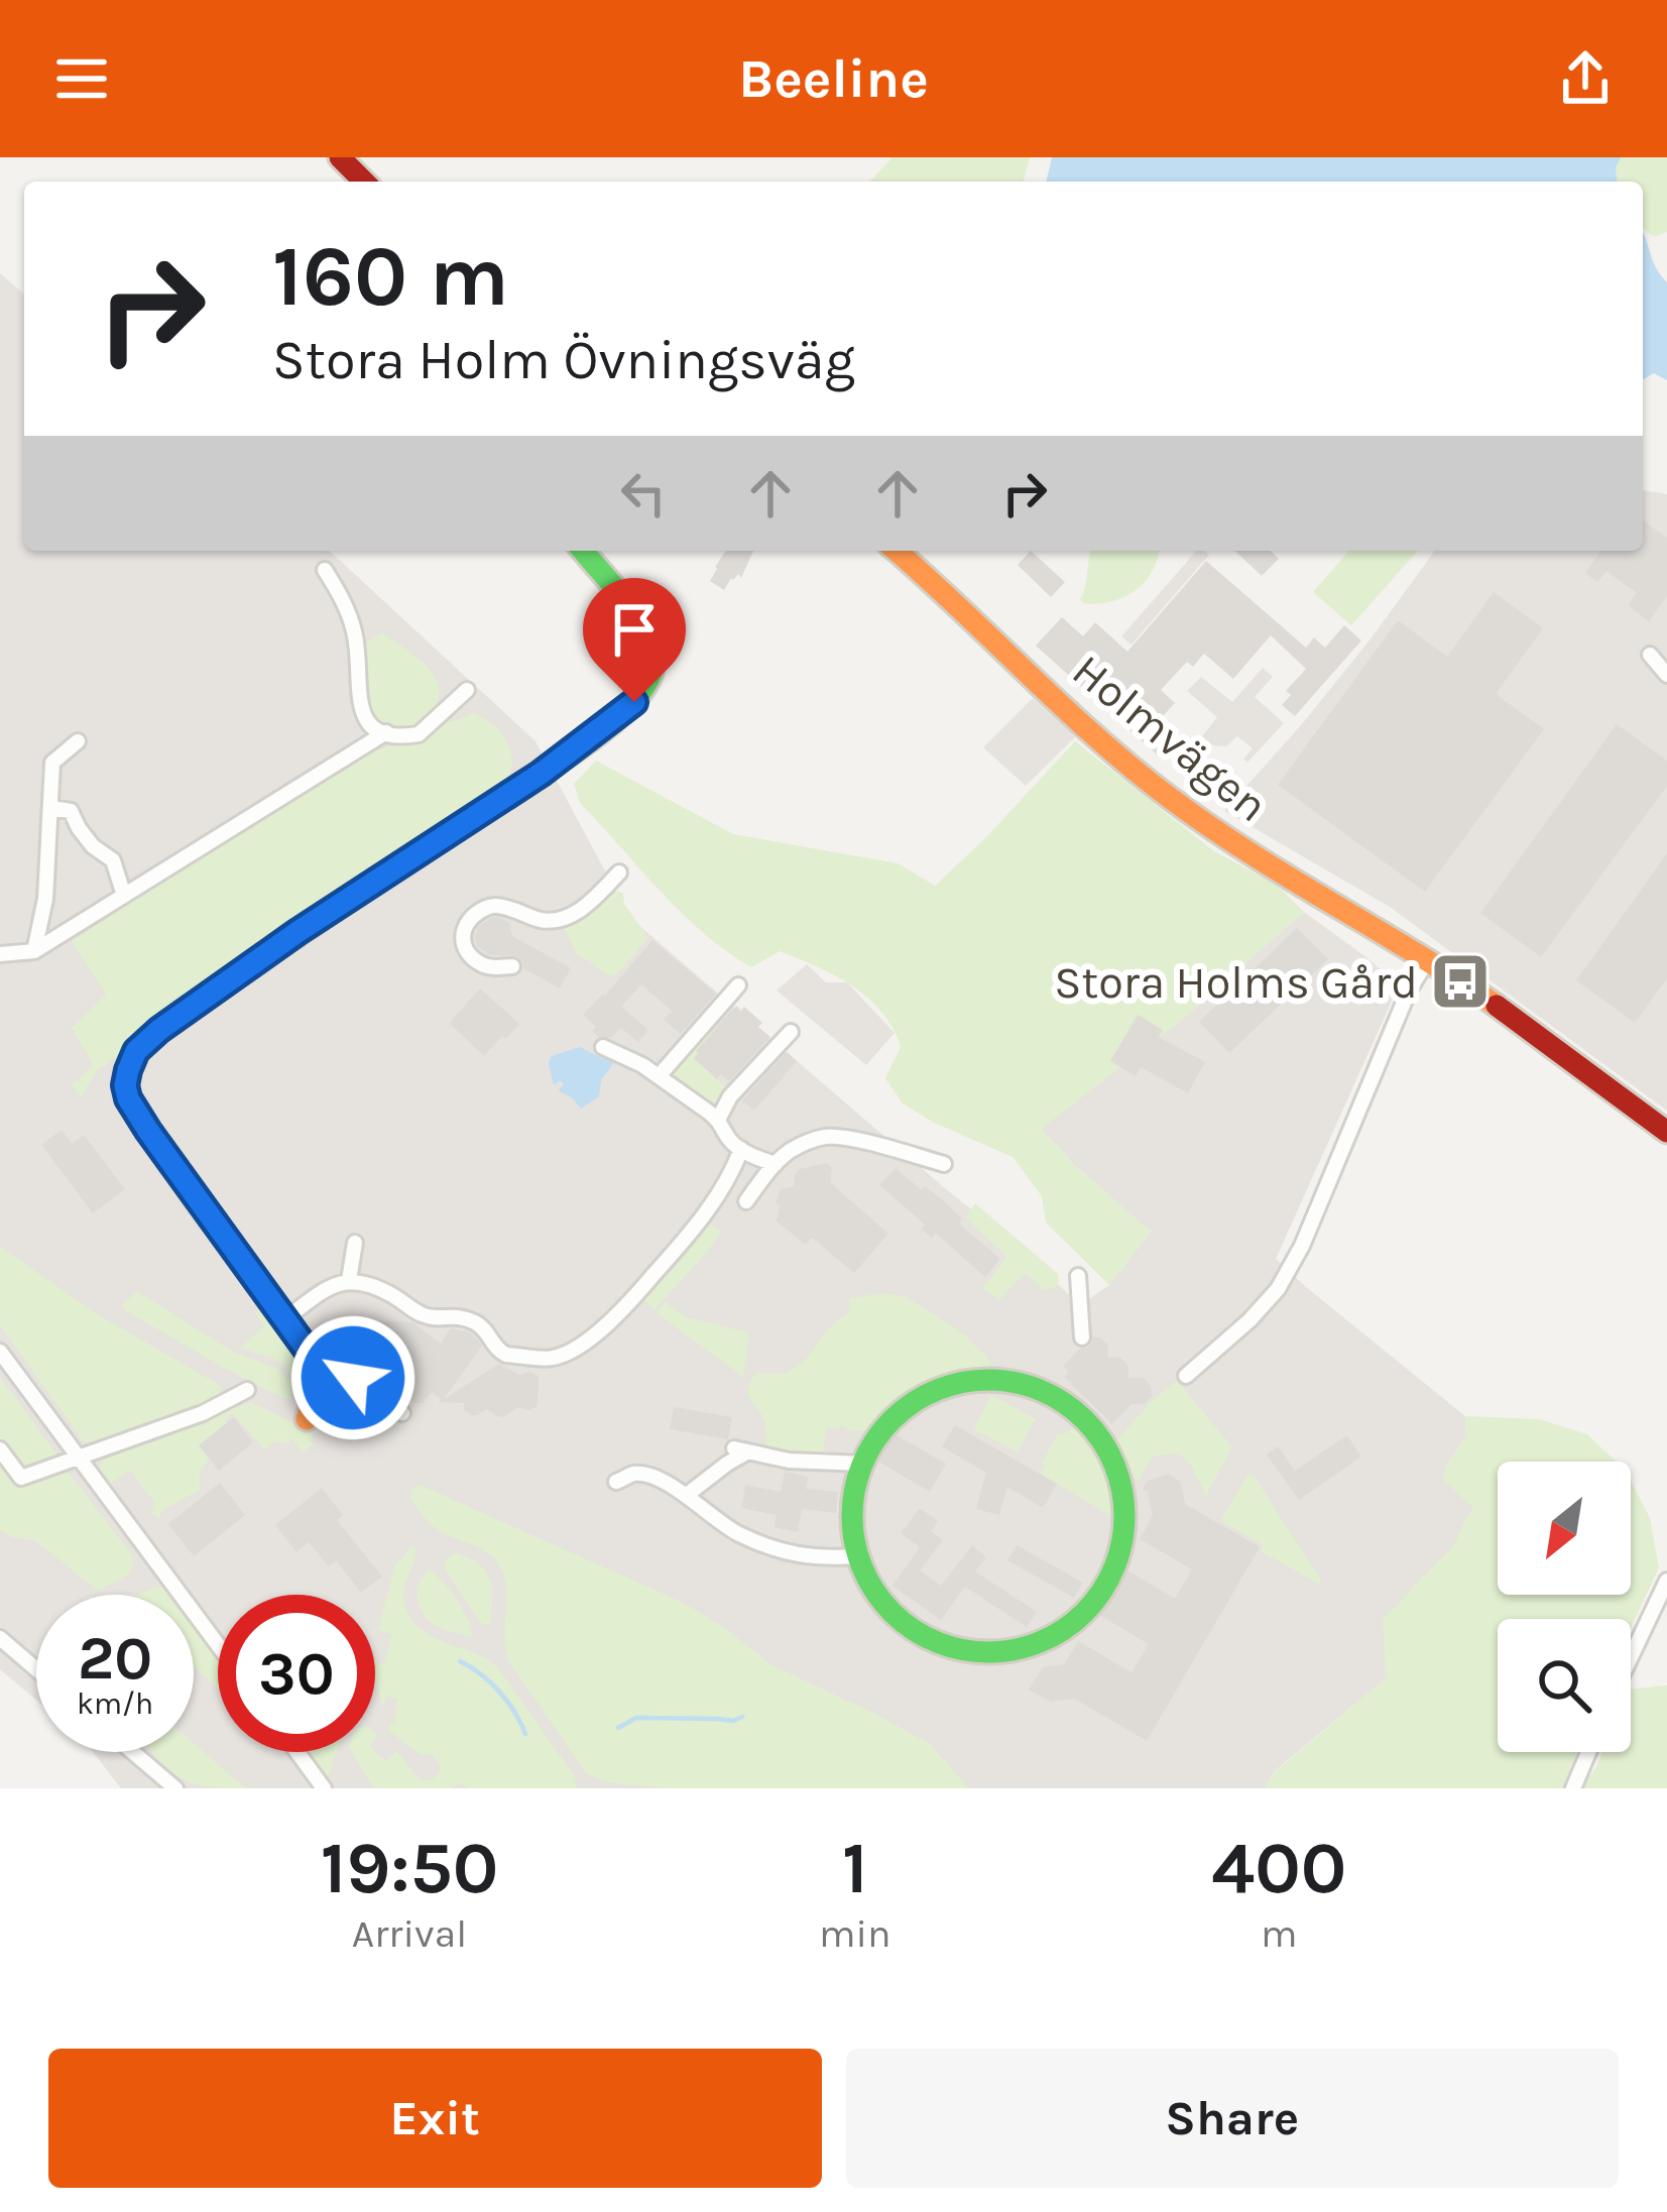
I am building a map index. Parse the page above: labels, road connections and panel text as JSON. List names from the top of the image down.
{
  "streets": {
    "street": ["Holmvägen"]
  },
  "places": {
    "bus stop": ["Stora Holms Gård"]
  },
  "north": "bottom left",
  "page": {
    "header": "Beeline",
    "turn": ["160 m", "Stora Holm Övningsväg"],
    "speed": "20 km/h",
    "limit": "30",
    "eta": [
      "19:50",
      "Arrival",
      "1",
      "min",
      "400",
      "m"
    ],
    "buttons": ["Exit", "Share"]
  }
}
